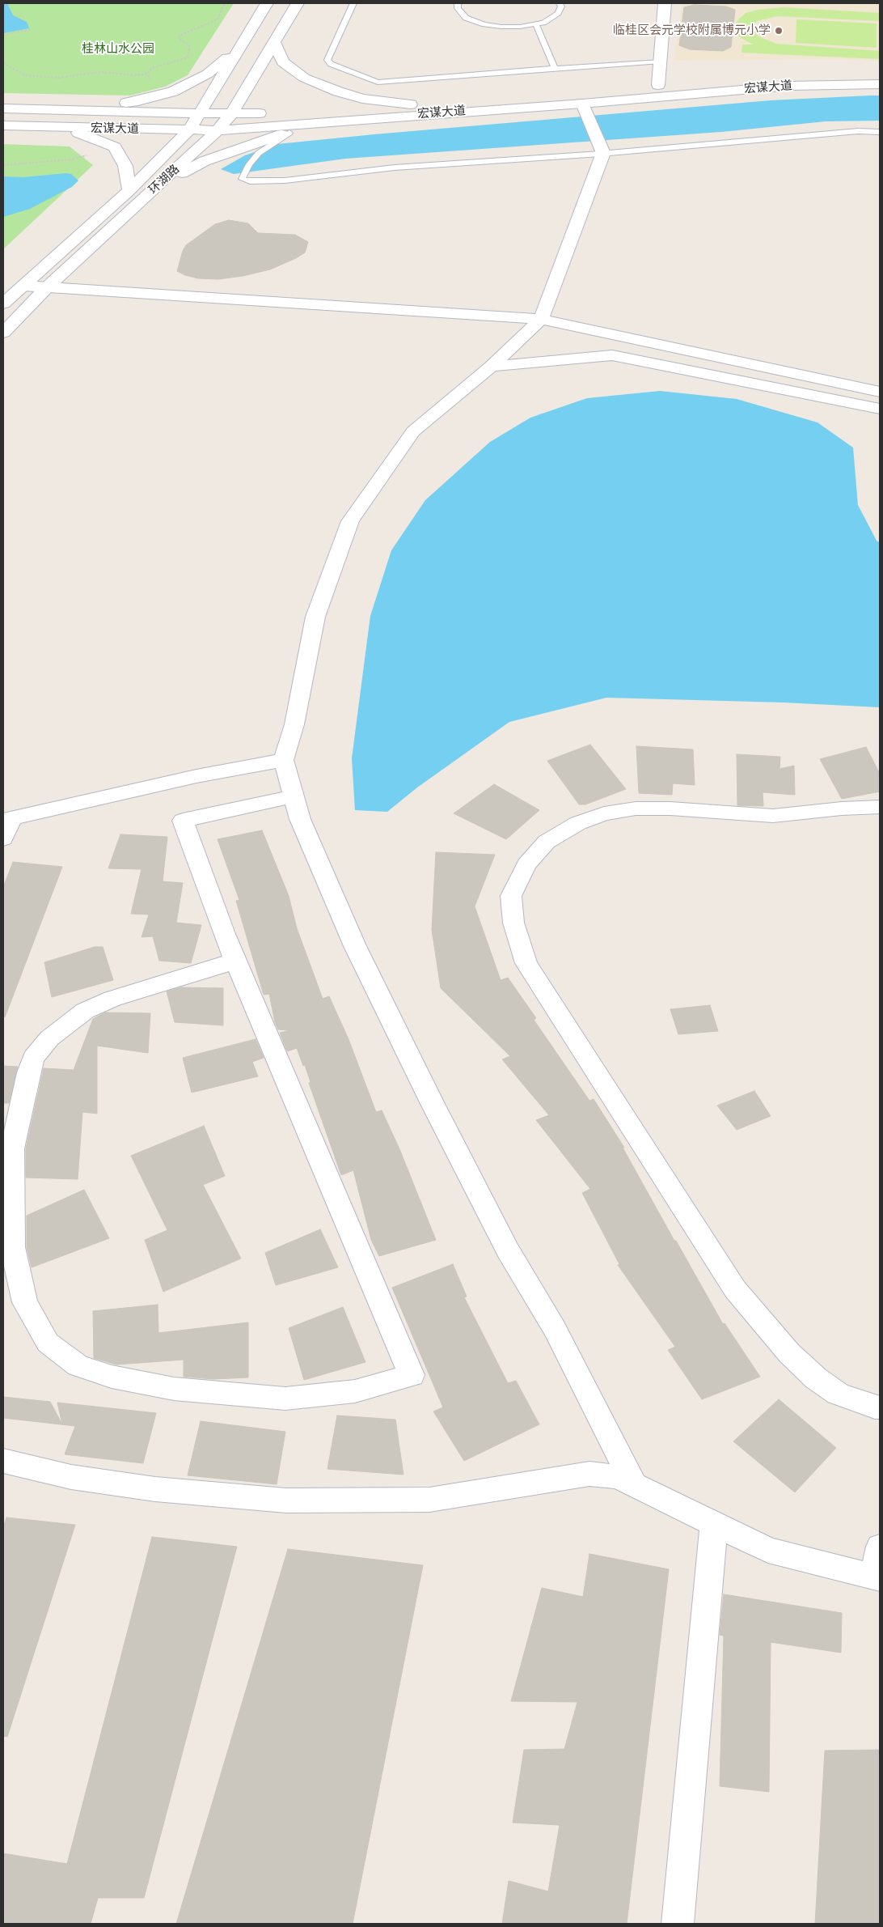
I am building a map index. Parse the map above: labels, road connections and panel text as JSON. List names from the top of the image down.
{
  "streets": {
    "street": ["宏谋大道", "环湖路"]
  },
  "crossings": [
    ["宏谋大道", "环湖路"]
  ],
  "parks": ["桂林山水公园"],
  "places": ["临桂区会元学校附属博元小学"]
}
